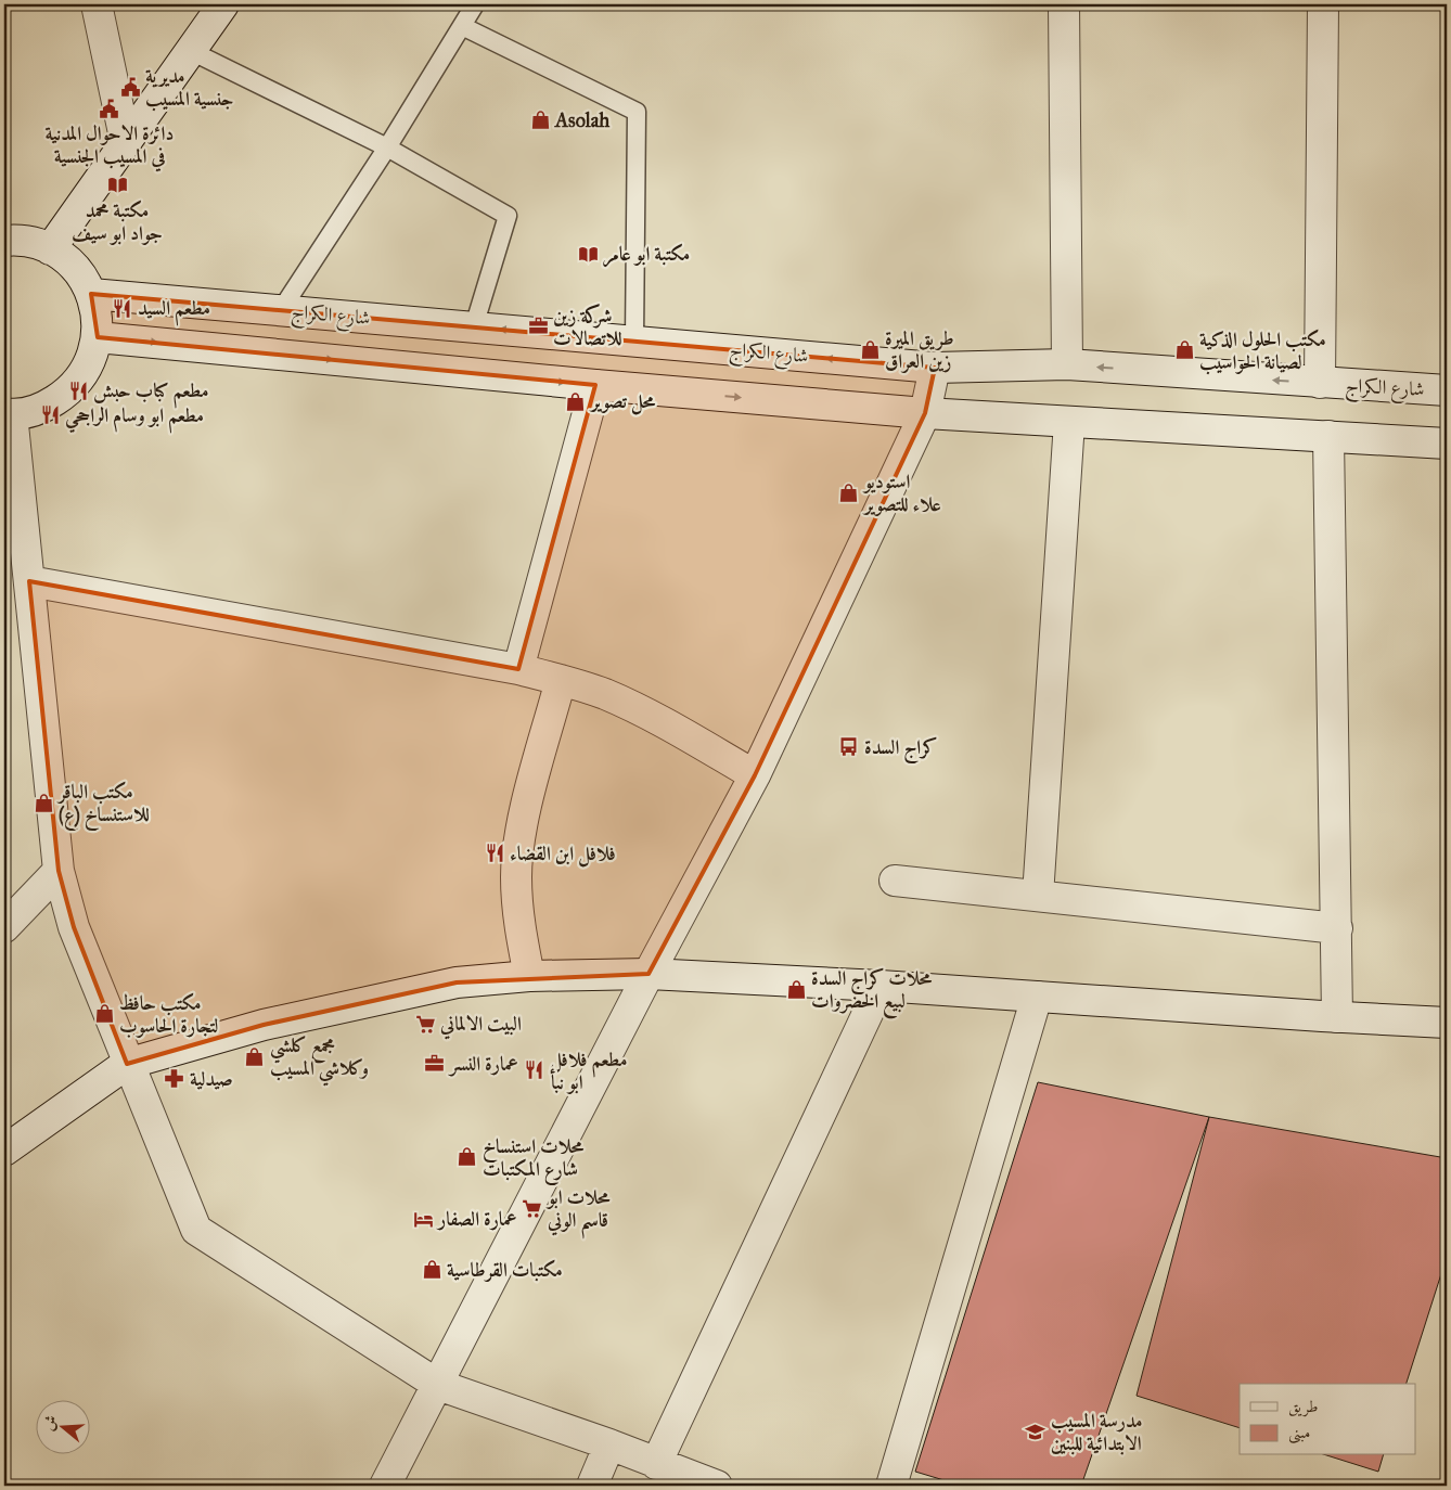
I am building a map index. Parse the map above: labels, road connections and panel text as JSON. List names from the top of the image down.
{
  "streets": {
    "street": ["شارع الكراج"]
  },
  "places": {
    "public building": ["مديرية جنسية المسيب", "دائرة الاحوال المدنية في المسيب الجنسية"],
    "shop": [
      "Asolah",
      "طريق الميرة زين العراق",
      "مكتب الحلول الذكية لصيانة الحواسيب",
      "محل تصوير",
      "استوديو علاء للتصوير",
      "مكتب الباقر (ع) للاستنساخ",
      "محلات كراج السدة لبيع الخضروات",
      "مكتب حافظ لتجارة الحاسوب",
      "مجمع كلشي وكلاشي المسيب",
      "محلات استنساخ شارع المكتبات",
      "مكتبات القرطاسية"
    ],
    "library": ["مكتبة محمد جواد ابو سيف", "مكتبة ابو عامر"],
    "restaurant": [
      "مطعم السيد",
      "مطعم كباب حبش",
      "مطعم ابو وسام الراجحي",
      "فلافل ابن القضاء",
      "مطعم فلافل ابو نبأ"
    ],
    "office": ["شركة زين للاتصالات", "عمارة النسر"],
    "bus stop": ["كراج السدة"],
    "supermarket": ["البيت الالماني", "محلات ابو قاسم الوني"],
    "pharmacy": ["صيدلية"],
    "hotel": ["عمارة الصفار"],
    "school or university": ["مدرسة المسيب الابتدائية للبنين"]
  },
  "legend": ["طريق", "مبنى"],
  "north": "left"
}
